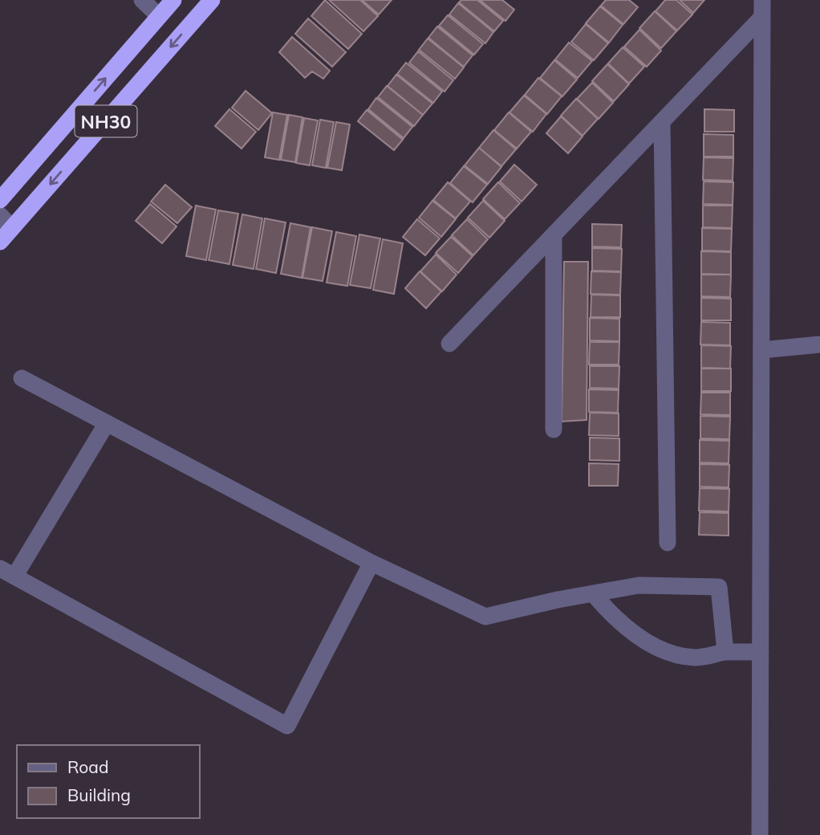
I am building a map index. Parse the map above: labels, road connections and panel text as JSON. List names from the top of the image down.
{
  "streets": {
    "highway": ["NH30"]
  },
  "legend": ["Road", "Building"]
}
